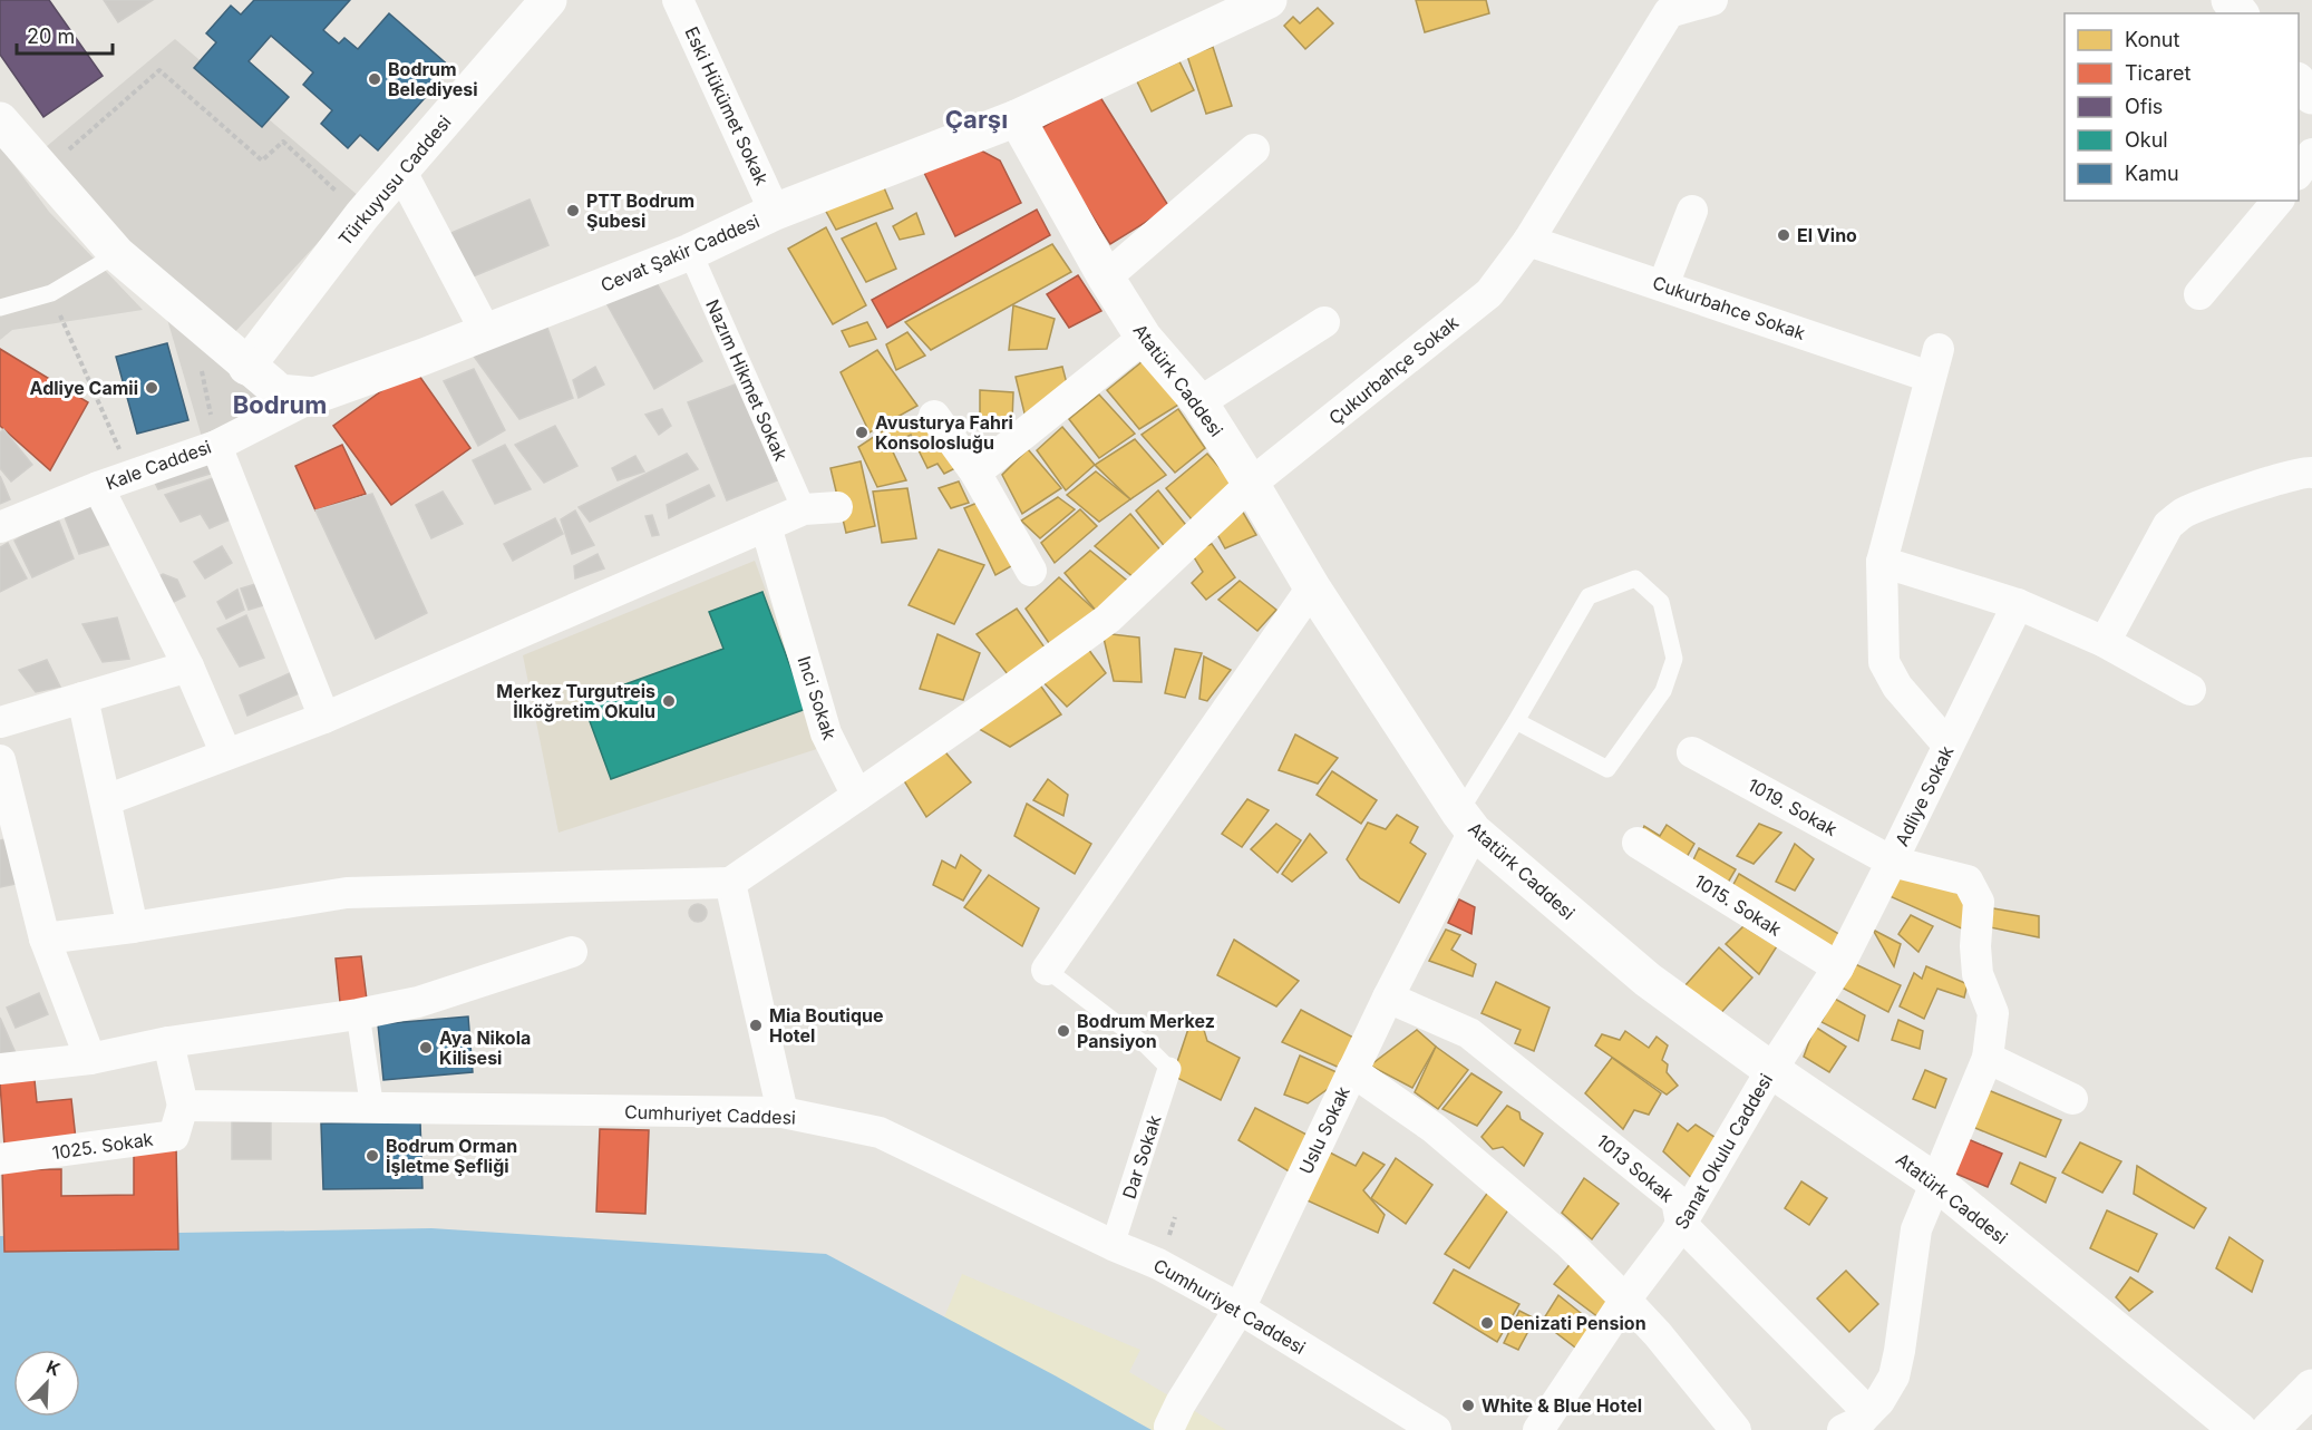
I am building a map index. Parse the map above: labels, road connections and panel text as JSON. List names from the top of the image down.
{
  "streets": {
    "street": [
      "Eski Hükümet Sokak",
      "Türkuyusu Caddesi",
      "Cevat Şakir Caddesi",
      "Cukurbahce Sokak",
      "Çukurbahçe Sokak",
      "Nazım Hikmet Sokak",
      "Atatürk Caddesi",
      "Kale Caddesi",
      "Inci Sokak",
      "Adliye Sokak",
      "1019. Sokak",
      "1015. Sokak",
      "Cumhuriyet Caddesi",
      "Uslu Sokak",
      "1025. Sokak",
      "Sanat Okulu Caddesi",
      "Dar Sokak",
      "1013 Sokak"
    ]
  },
  "crossings": [
    ["Eski Hükümet Sokak", "Cevat Şakir Caddesi"],
    ["Türkuyusu Caddesi", "Cevat Şakir Caddesi"],
    ["Cevat Şakir Caddesi", "Nazım Hikmet Sokak"],
    ["Cevat Şakir Caddesi", "Atatürk Caddesi"],
    ["Cevat Şakir Caddesi", "Kale Caddesi"],
    ["Cukurbahce Sokak", "Çukurbahçe Sokak"],
    ["Cukurbahce Sokak", "Adliye Sokak"],
    ["Çukurbahçe Sokak", "Atatürk Caddesi"],
    ["Çukurbahçe Sokak", "Inci Sokak"],
    ["Atatürk Caddesi", "Adliye Sokak"],
    ["Atatürk Caddesi", "Uslu Sokak"],
    ["Atatürk Caddesi", "Sanat Okulu Caddesi"],
    ["Adliye Sokak", "1019. Sokak"],
    ["Adliye Sokak", "Sanat Okulu Caddesi"],
    ["Adliye Sokak", "1013 Sokak"],
    ["1019. Sokak", "Sanat Okulu Caddesi"],
    ["1015. Sokak", "Sanat Okulu Caddesi"],
    ["Cumhuriyet Caddesi", "Uslu Sokak"],
    ["Cumhuriyet Caddesi", "1025. Sokak"],
    ["Cumhuriyet Caddesi", "Dar Sokak"],
    ["Uslu Sokak", "1013 Sokak"],
    ["Sanat Okulu Caddesi", "1013 Sokak"]
  ],
  "districts": ["Çarşı", "Bodrum"],
  "places": [
    "Bodrum Belediyesi",
    "PTT Bodrum Şubesi",
    "El Vino",
    "Adliye Camii",
    "Avusturya Fahri Konsolosluğu",
    "Merkez Turgutreis İlköğretim Okulu",
    "Mia Boutique Hotel",
    "Bodrum Merkez Pansiyon",
    "Aya Nikola Kilisesi",
    "Bodrum Orman İşletme Şefliği",
    "Denizati Pension",
    "White & Blue Hotel"
  ],
  "legend": [
    "Konut",
    "Ticaret",
    "Ofis",
    "Okul",
    "Kamu"
  ],
  "scale_bar": "20 m",
  "north": "top right"
}
